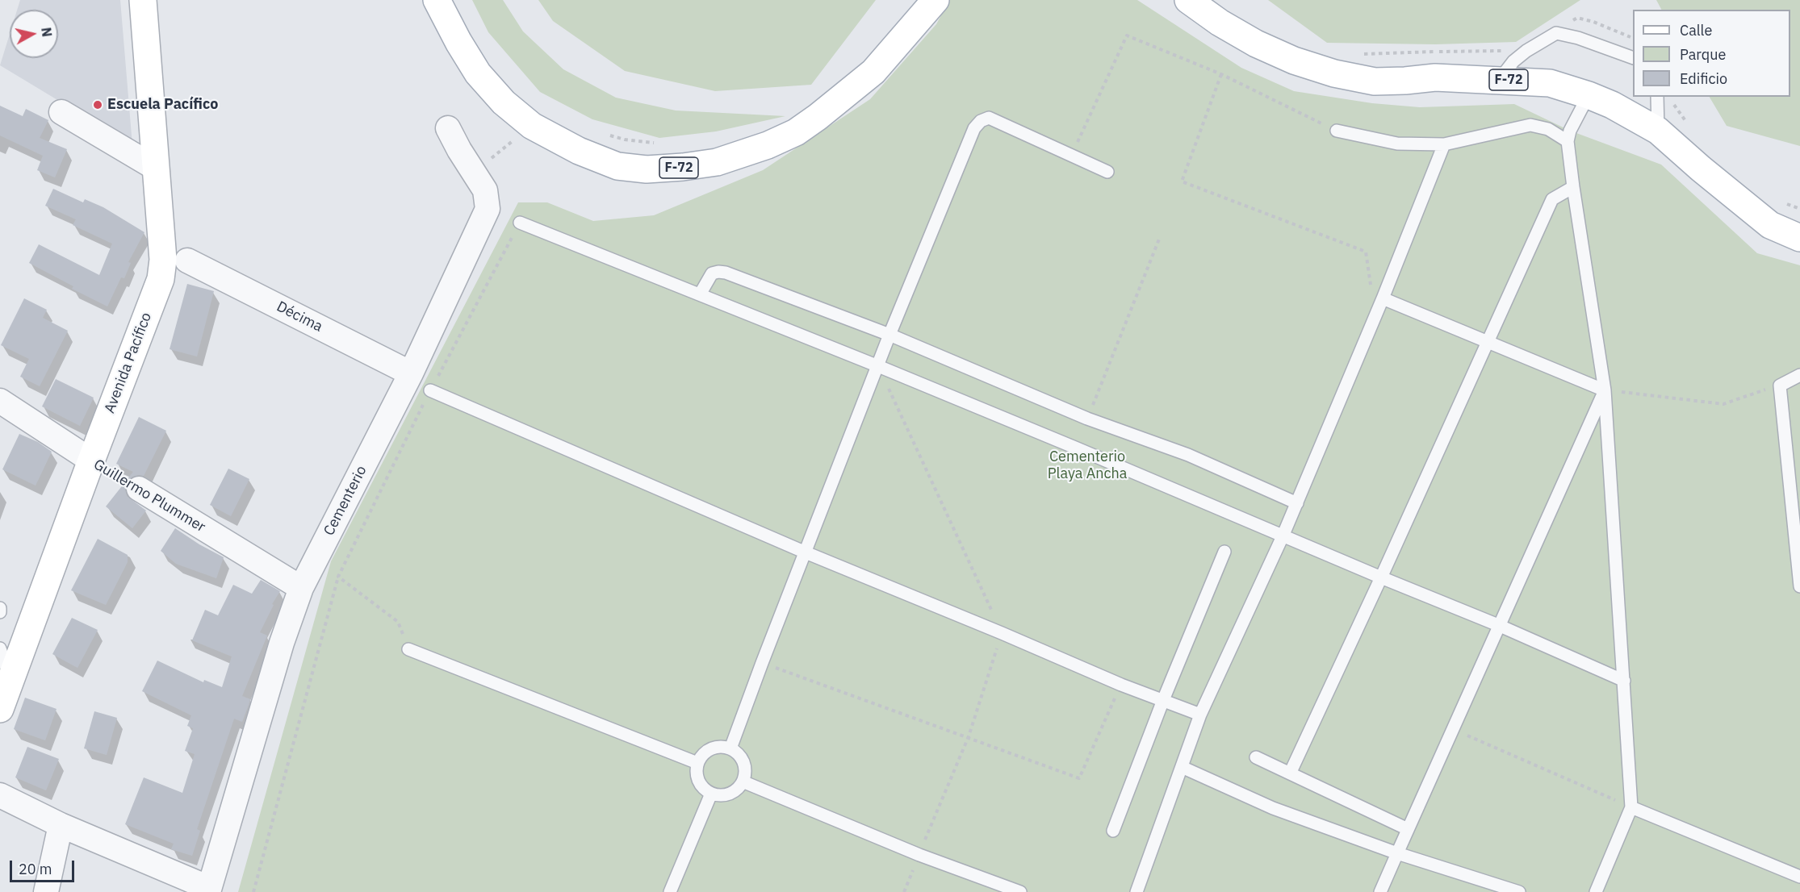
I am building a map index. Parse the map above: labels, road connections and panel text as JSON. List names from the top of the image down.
{
  "streets": {
    "main road": ["F-72", "Avenida Pacífico"],
    "street": ["Décima", "Guillermo Plummer", "Cementerio"]
  },
  "crossings": [
    ["Décima", "Cementerio"],
    ["Avenida Pacífico", "Guillermo Plummer"],
    ["Guillermo Plummer", "Cementerio"]
  ],
  "parks": ["Cementerio Playa Ancha"],
  "places": ["Escuela Pacífico"],
  "legend": ["Calle", "Parque", "Edificio"],
  "scale_bar": "20 m",
  "north": "right"
}
